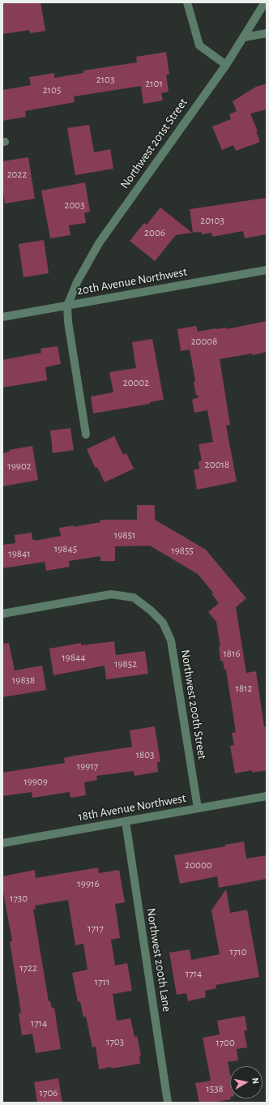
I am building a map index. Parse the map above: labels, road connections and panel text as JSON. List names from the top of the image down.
{
  "streets": {
    "street": [
      "Northwest 201st Street",
      "20th Avenue Northwest",
      "Northwest 200th Street",
      "18th Avenue Northwest",
      "Northwest 200th Lane"
    ]
  },
  "crossings": [
    ["Northwest 201st Street", "20th Avenue Northwest"],
    ["Northwest 200th Street", "18th Avenue Northwest"],
    ["18th Avenue Northwest", "Northwest 200th Lane"]
  ],
  "house_numbers": [
    "2103",
    "2101",
    "2105",
    "2022",
    "2003",
    "20103",
    "2006",
    "20008",
    "20002",
    "20018",
    "19902",
    "19851",
    "19845",
    "19855",
    "19841",
    "1816",
    "19844",
    "19852",
    "19838",
    "1812",
    "1803",
    "19917",
    "19909",
    "20000",
    "19916",
    "1730",
    "1717",
    "1710",
    "1722",
    "1714",
    "1711",
    "1714",
    "1703",
    "1700",
    "1538",
    "1706"
  ],
  "north": "right"
}
